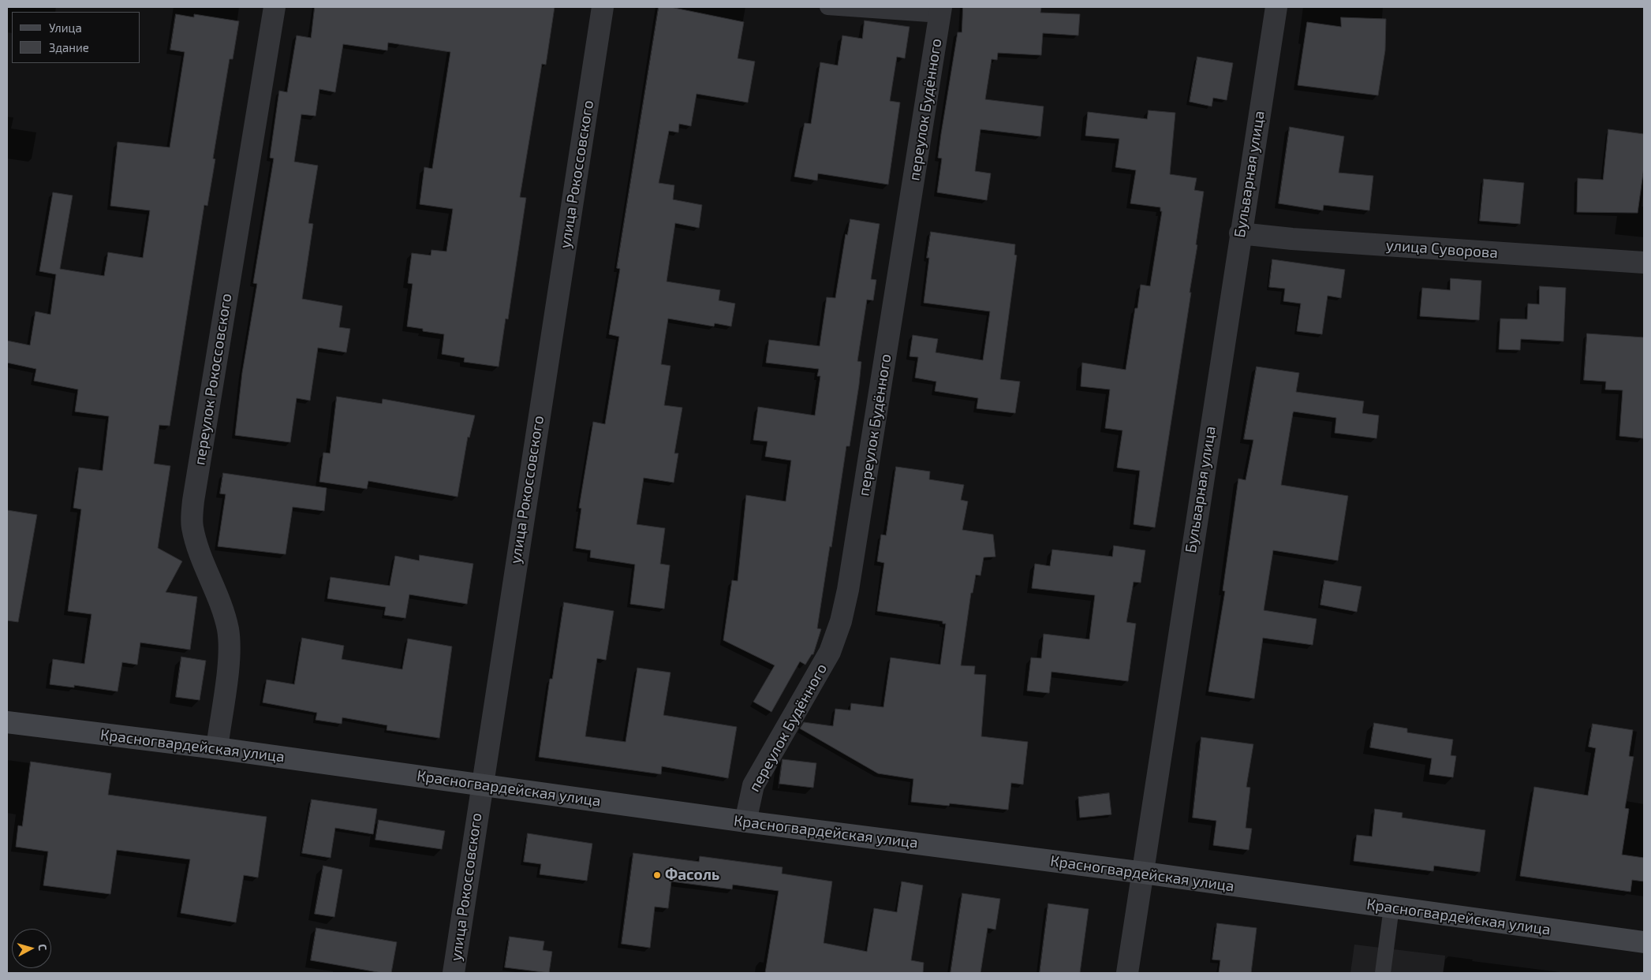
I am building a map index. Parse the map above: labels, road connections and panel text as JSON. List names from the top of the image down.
{
  "streets": {
    "main road": ["Красногвардейская улица"],
    "street": [
      "переулок Будённого",
      "улица Рокоссовского",
      "Бульварная улица",
      "улица Суворова",
      "переулок Рокоссовского"
    ]
  },
  "crossings": [
    ["переулок Будённого", "Красногвардейская улица"],
    ["улица Рокоссовского", "Красногвардейская улица"],
    ["Бульварная улица", "улица Суворова"],
    ["Бульварная улица", "Красногвардейская улица"],
    ["переулок Рокоссовского", "Красногвардейская улица"]
  ],
  "places": ["Фасоль"],
  "legend": ["Улица", "Здание"],
  "north": "right"
}
